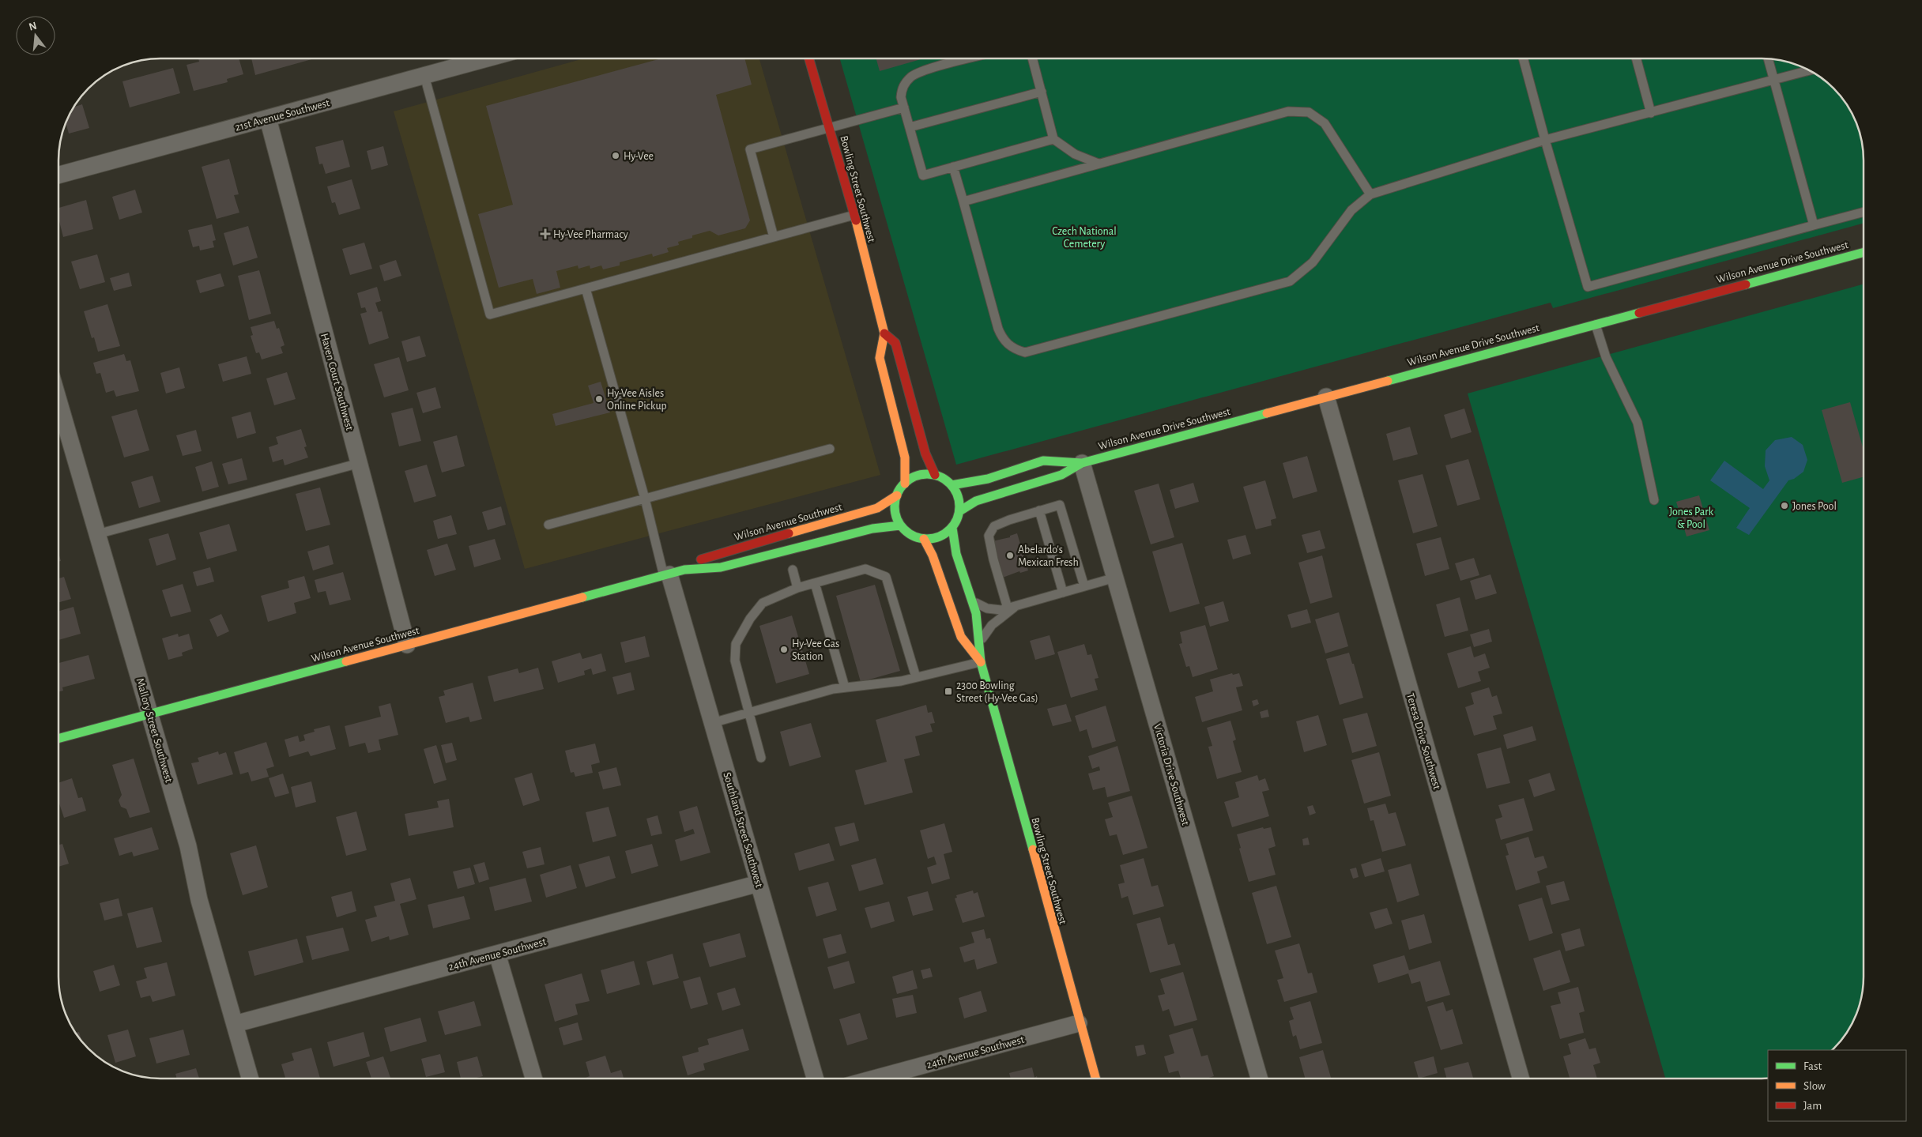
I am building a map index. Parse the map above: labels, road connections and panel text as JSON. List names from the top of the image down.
{
  "streets": {
    "main road": ["Bowling Street Southwest", "Wilson Avenue Drive Southwest", "Wilson Avenue Southwest"],
    "street": [
      "21st Avenue Southwest",
      "Haven Court Southwest",
      "Mallory Street Southwest",
      "Teresa Drive Southwest",
      "Victoria Drive Southwest",
      "Southland Street Southwest",
      "24th Avenue Southwest"
    ]
  },
  "crossings": [
    ["21st Avenue Southwest", "Haven Court Southwest"],
    ["Bowling Street Southwest", "Wilson Avenue Drive Southwest"],
    ["Bowling Street Southwest", "Wilson Avenue Southwest"],
    ["Bowling Street Southwest", "24th Avenue Southwest"],
    ["Wilson Avenue Drive Southwest", "Wilson Avenue Southwest"],
    ["Wilson Avenue Drive Southwest", "Teresa Drive Southwest"],
    ["Wilson Avenue Drive Southwest", "Victoria Drive Southwest"],
    ["Haven Court Southwest", "Wilson Avenue Southwest"],
    ["Wilson Avenue Southwest", "Mallory Street Southwest"],
    ["Wilson Avenue Southwest", "Southland Street Southwest"],
    ["Mallory Street Southwest", "24th Avenue Southwest"],
    ["Southland Street Southwest", "24th Avenue Southwest"]
  ],
  "parks": ["Czech National Cemetery", "Jones Park & Pool"],
  "places": {
    "other": [
      "Hy-Vee",
      "Hy-Vee Aisles Online Pickup",
      "Jones Pool",
      "Abelardo's Mexican Fresh",
      "Hy-Vee Gas Station"
    ],
    "health": ["Hy-Vee Pharmacy"],
    "transit": ["2300 Bowling Street (Hy-Vee Gas)"]
  },
  "legend": ["Fast", "Slow", "Jam"],
  "north": "top"
}
